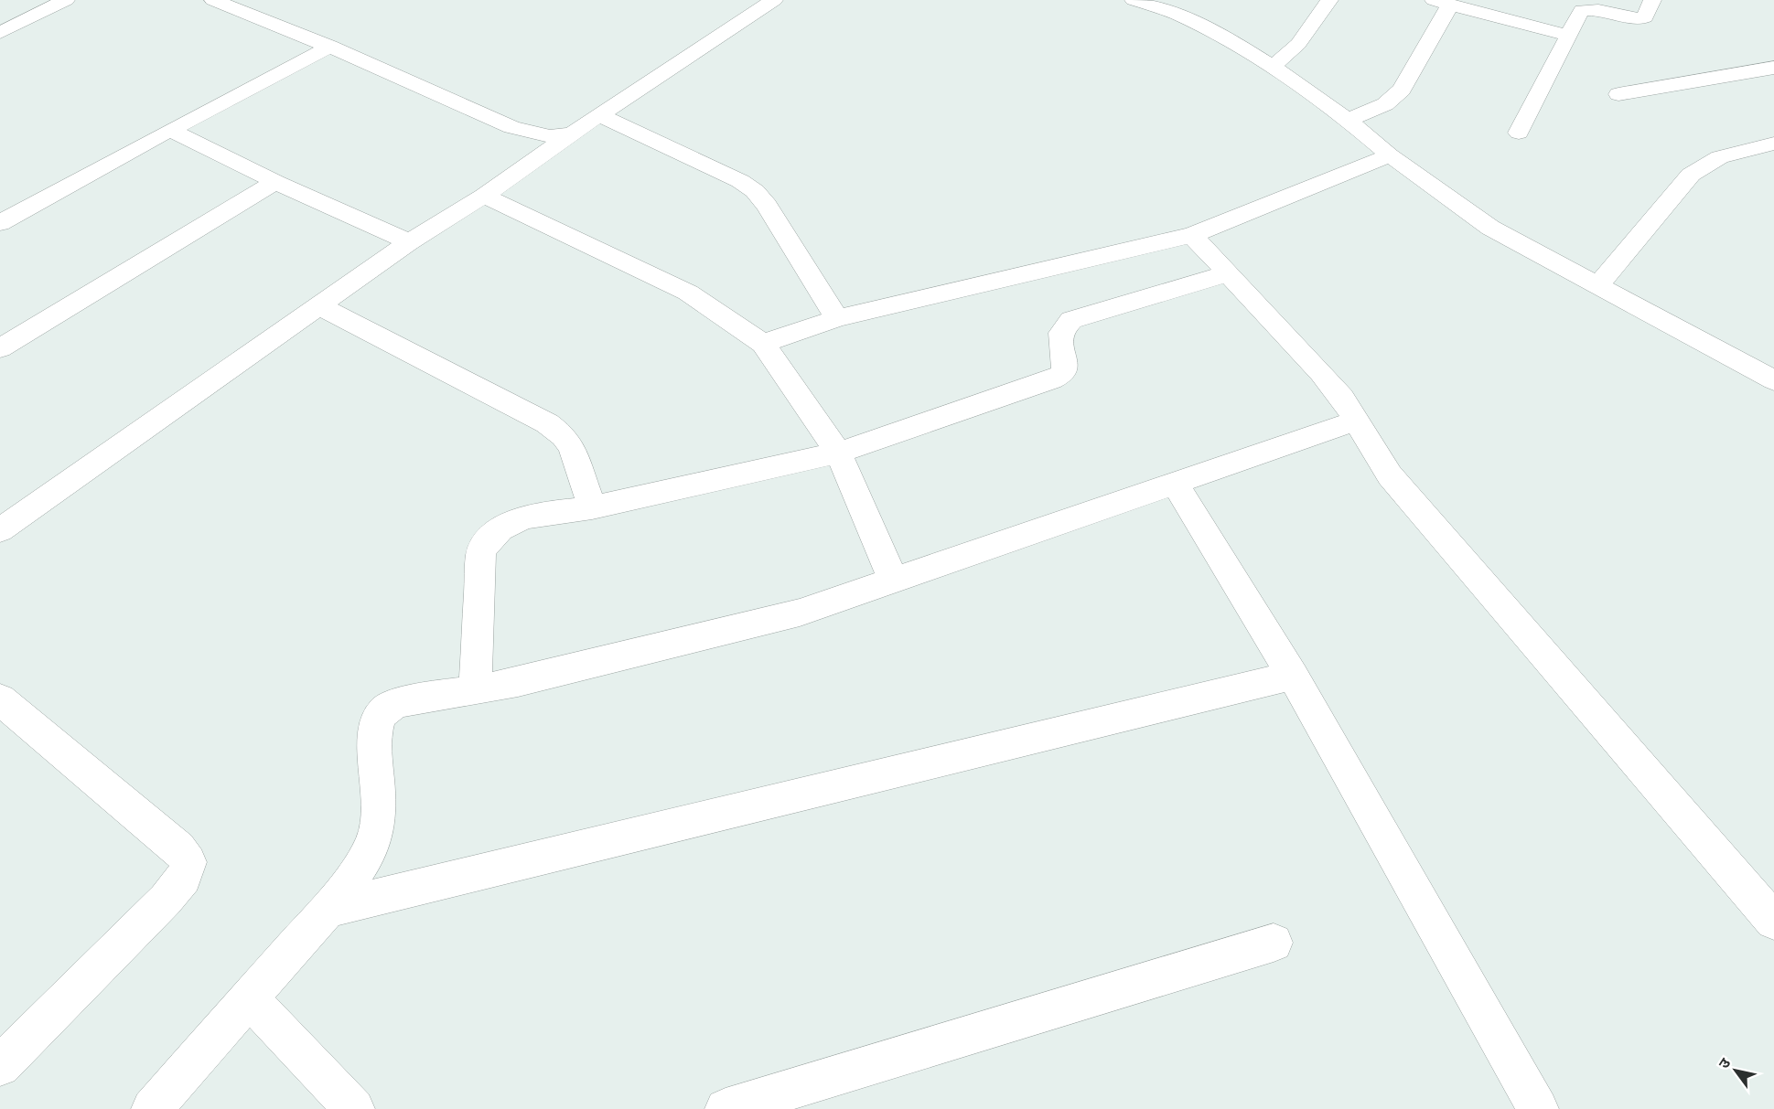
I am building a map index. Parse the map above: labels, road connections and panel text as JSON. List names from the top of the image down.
{
  "north": "top left"
}
